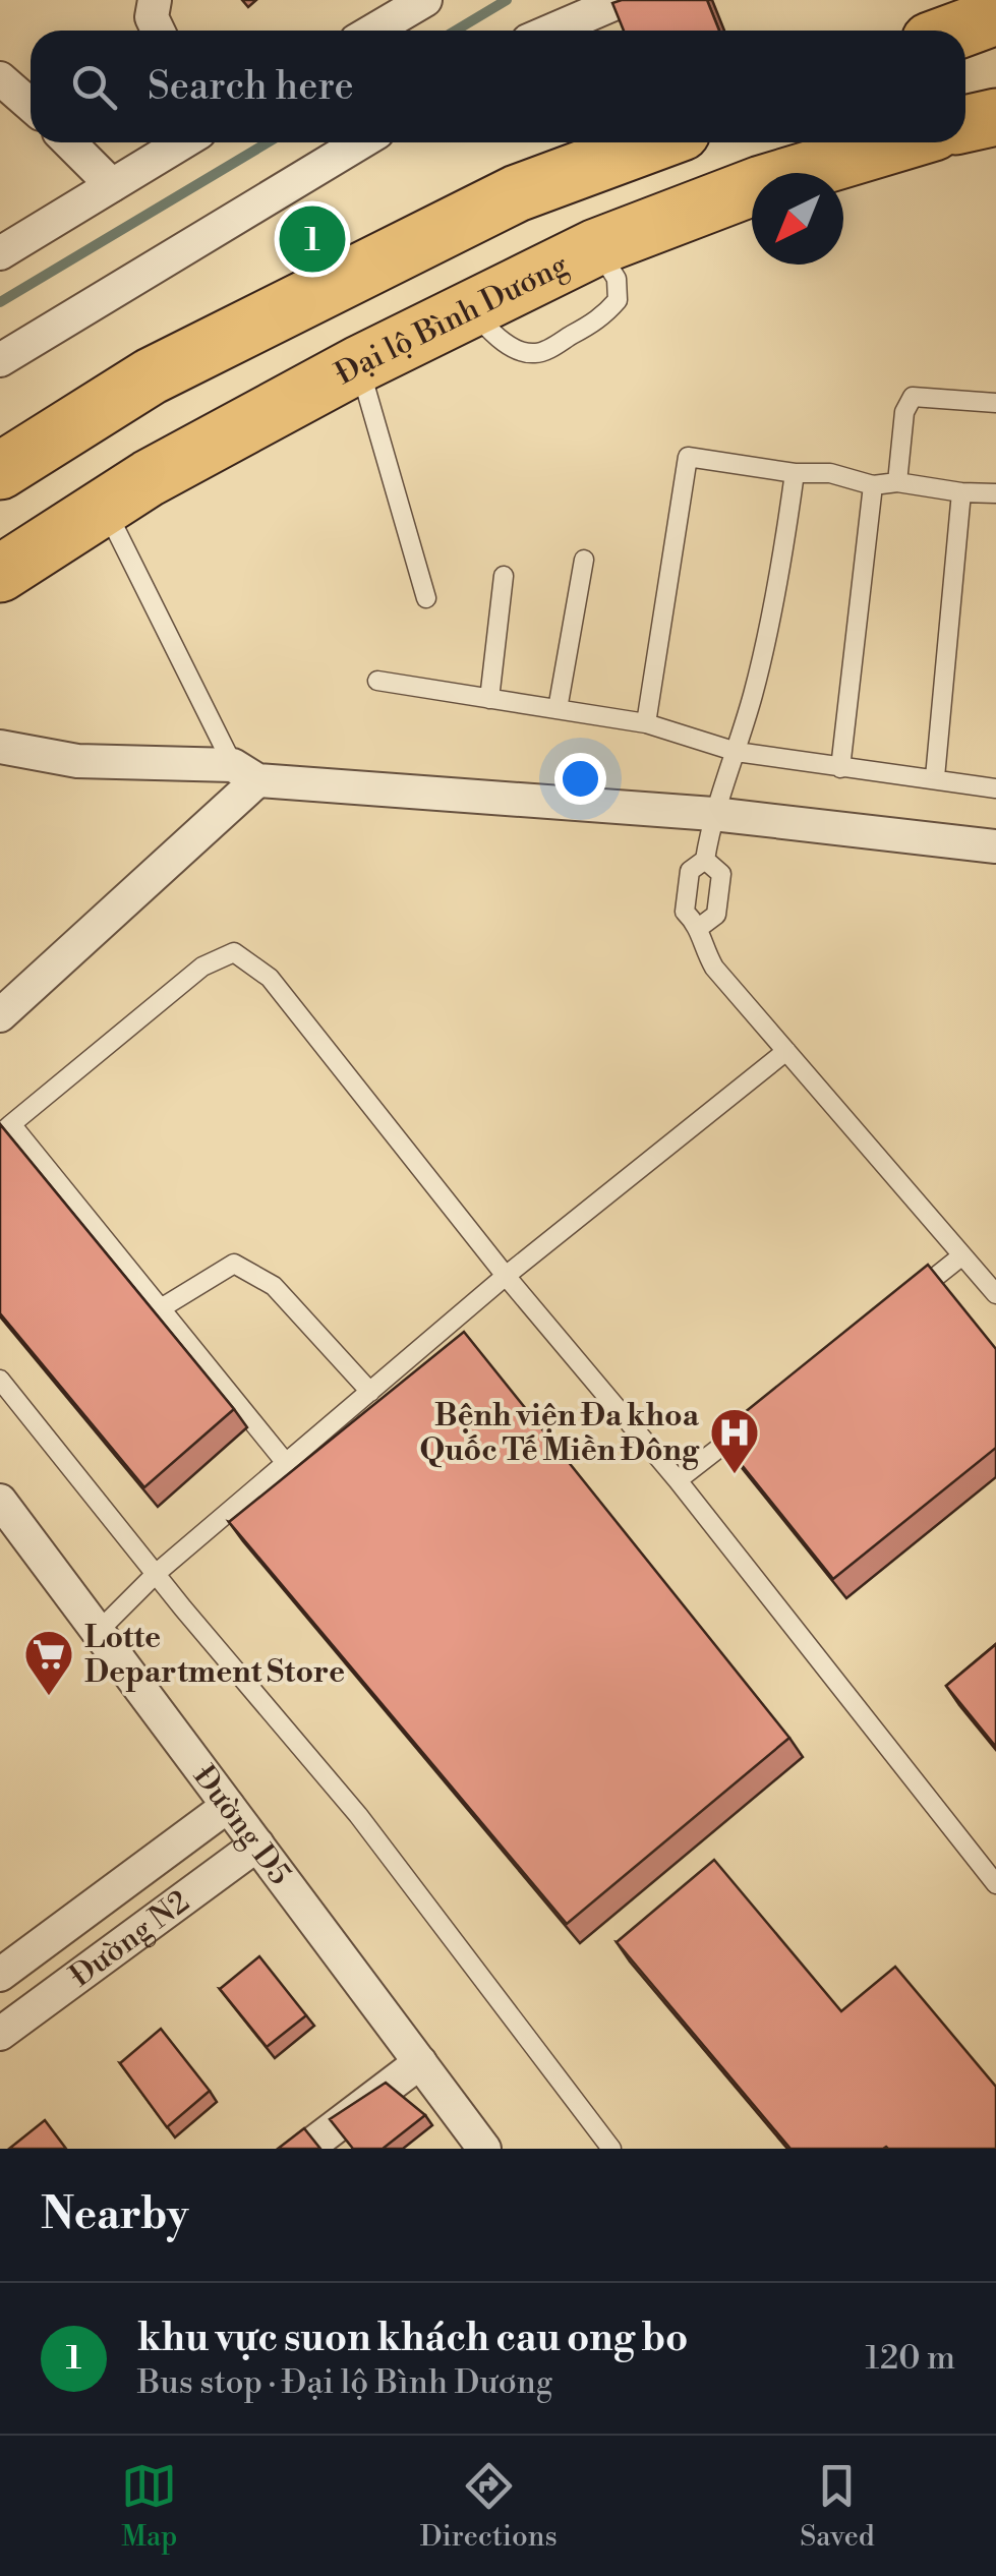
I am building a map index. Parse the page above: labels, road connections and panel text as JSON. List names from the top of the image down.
{
  "streets": {
    "highway": ["Đại lộ Bình Dương"],
    "street": ["Đường D5", "Đường N2"]
  },
  "crossings": [
    ["Đường D5", "Đường N2"]
  ],
  "places": {
    "hospital": ["Bệnh viện Đa khoa Quốc Tế Miền Đông"],
    "supermarket": ["Lotte Department Store"]
  },
  "north": "bottom left",
  "page": {
    "search": "Search here",
    "pins": "1",
    "heading": "Nearby",
    "list": [
      {
        "mark": "1",
        "name": "khu vực suon khách cau ong bo",
        "note": "Bus stop · Đại lộ Bình Dương",
        "value": "120 m"
      }
    ],
    "nav": ["Map", "Directions", "Saved"]
  }
}
